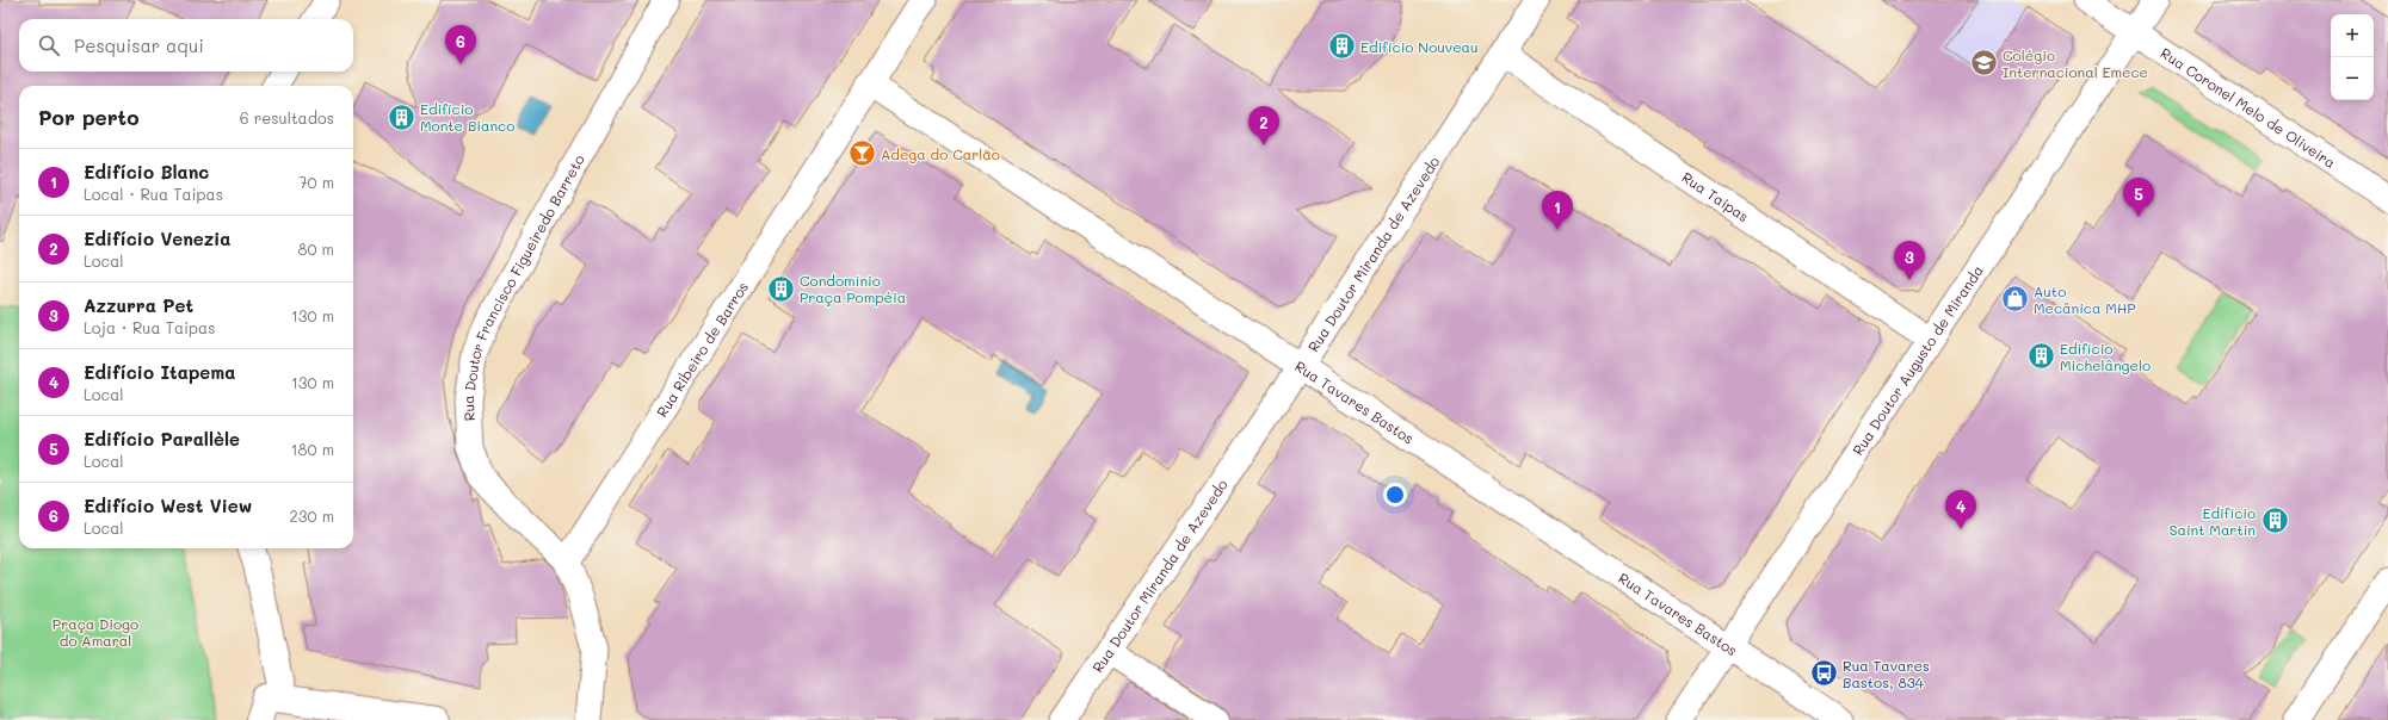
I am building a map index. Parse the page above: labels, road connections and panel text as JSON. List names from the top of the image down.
{
  "streets": {
    "street": [
      "Rua Coronel Melo de Oliveira",
      "Rua Taipas",
      "Rua Doutor Miranda de Azevedo",
      "Rua Doutor Francisco Figueiredo Barreto",
      "Rua Ribeiro de Barros",
      "Rua Doutor Augusto de Miranda",
      "Rua Tavares Bastos"
    ]
  },
  "crossings": [
    ["Rua Coronel Melo de Oliveira", "Rua Doutor Augusto de Miranda"],
    ["Rua Taipas", "Rua Doutor Miranda de Azevedo"],
    ["Rua Taipas", "Rua Doutor Augusto de Miranda"],
    ["Rua Doutor Miranda de Azevedo", "Rua Tavares Bastos"],
    ["Rua Doutor Francisco Figueiredo Barreto", "Rua Ribeiro de Barros"],
    ["Rua Ribeiro de Barros", "Rua Tavares Bastos"],
    ["Rua Doutor Augusto de Miranda", "Rua Tavares Bastos"]
  ],
  "parks": ["Praça Diogo do Amaral"],
  "places": {
    "building": [
      "Edifício Nouveau",
      "Edifício Monte Bianco",
      "Condomínio Praça Pompéia",
      "Edifício Michelângelo",
      "Edifício Saint Martin"
    ],
    "school or university": ["Colégio Internacional Emece"],
    "bar": ["Adega do Carlão"],
    "shop": ["Auto Mecânica MHP"],
    "bus stop": ["Rua Tavares Bastos, 834"]
  },
  "page": {
    "map_buttons": ["+", "−"],
    "search": "Pesquisar aqui",
    "pins": [
      "6",
      "2",
      "5",
      "1",
      "3",
      "4"
    ],
    "heading": ["Por perto", "6 resultados"],
    "list": [
      {
        "mark": "1",
        "name": "Edifício Blanc",
        "note": "Local · Rua Taipas",
        "value": "70 m"
      },
      {
        "mark": "2",
        "name": "Edifício Venezia",
        "note": "Local",
        "value": "80 m"
      },
      {
        "mark": "3",
        "name": "Azzurra Pet",
        "note": "Loja · Rua Taipas",
        "value": "130 m"
      },
      {
        "mark": "4",
        "name": "Edifício Itapema",
        "note": "Local",
        "value": "130 m"
      },
      {
        "mark": "5",
        "name": "Edifício Parallèle",
        "note": "Local",
        "value": "180 m"
      },
      {
        "mark": "6",
        "name": "Edifício West View",
        "note": "Local",
        "value": "230 m"
      }
    ]
  }
}
